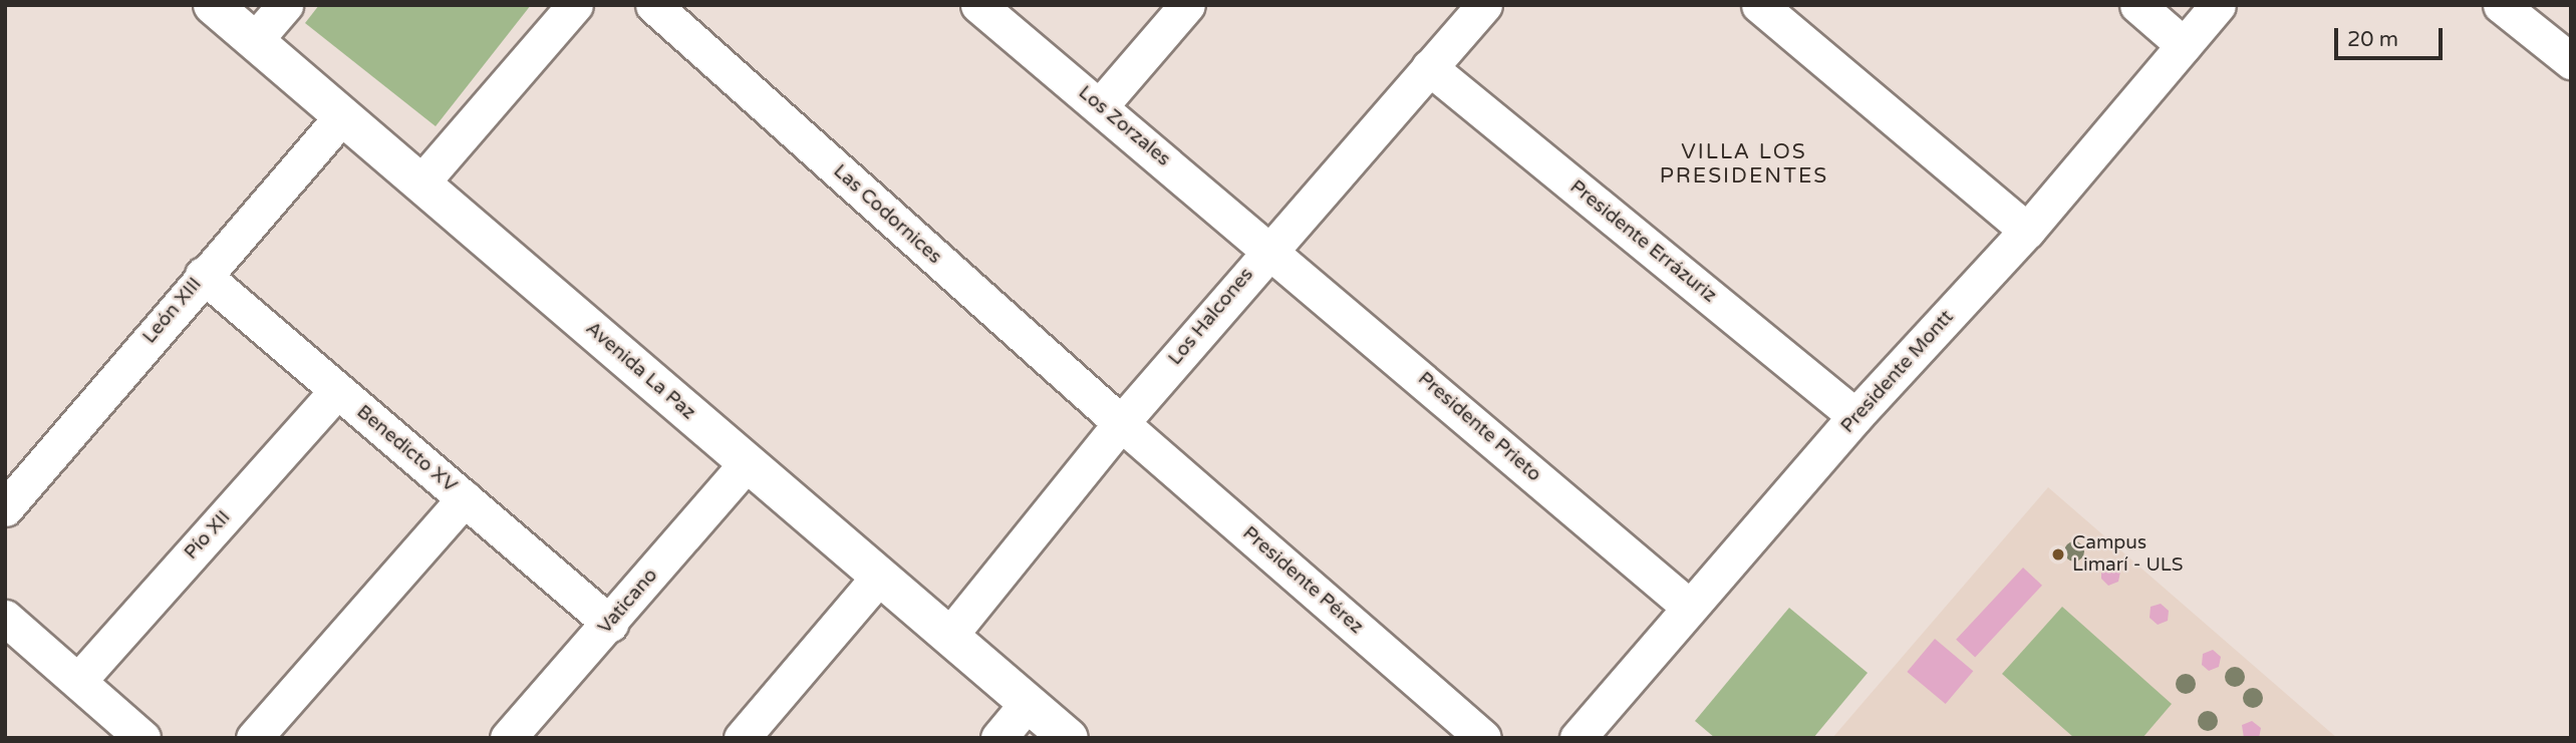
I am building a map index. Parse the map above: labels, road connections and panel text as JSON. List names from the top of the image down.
{
  "streets": {
    "main road": ["Avenida La Paz"],
    "street": [
      "Los Zorzales",
      "Las Codornices",
      "Presidente Errázuriz",
      "León XIII",
      "Los Halcones",
      "Presidente Montt",
      "Presidente Prieto",
      "Benedicto XV",
      "Pío XII",
      "Presidente Pérez",
      "Vaticano"
    ]
  },
  "crossings": [
    ["Los Zorzales", "Los Halcones"],
    ["Los Zorzales", "Presidente Prieto"],
    ["Las Codornices", "Los Halcones"],
    ["Las Codornices", "Presidente Pérez"],
    ["Presidente Errázuriz", "Los Halcones"],
    ["Presidente Errázuriz", "Presidente Montt"],
    ["León XIII", "Avenida La Paz"],
    ["León XIII", "Benedicto XV"],
    ["Los Halcones", "Avenida La Paz"],
    ["Los Halcones", "Presidente Prieto"],
    ["Los Halcones", "Presidente Pérez"],
    ["Avenida La Paz", "Vaticano"],
    ["Presidente Montt", "Presidente Prieto"],
    ["Benedicto XV", "Pío XII"],
    ["Benedicto XV", "Vaticano"]
  ],
  "districts": ["VILLA LOS PRESIDENTES"],
  "places": ["Campus Limarí - ULS"],
  "scale_bar": "20 m"
}
